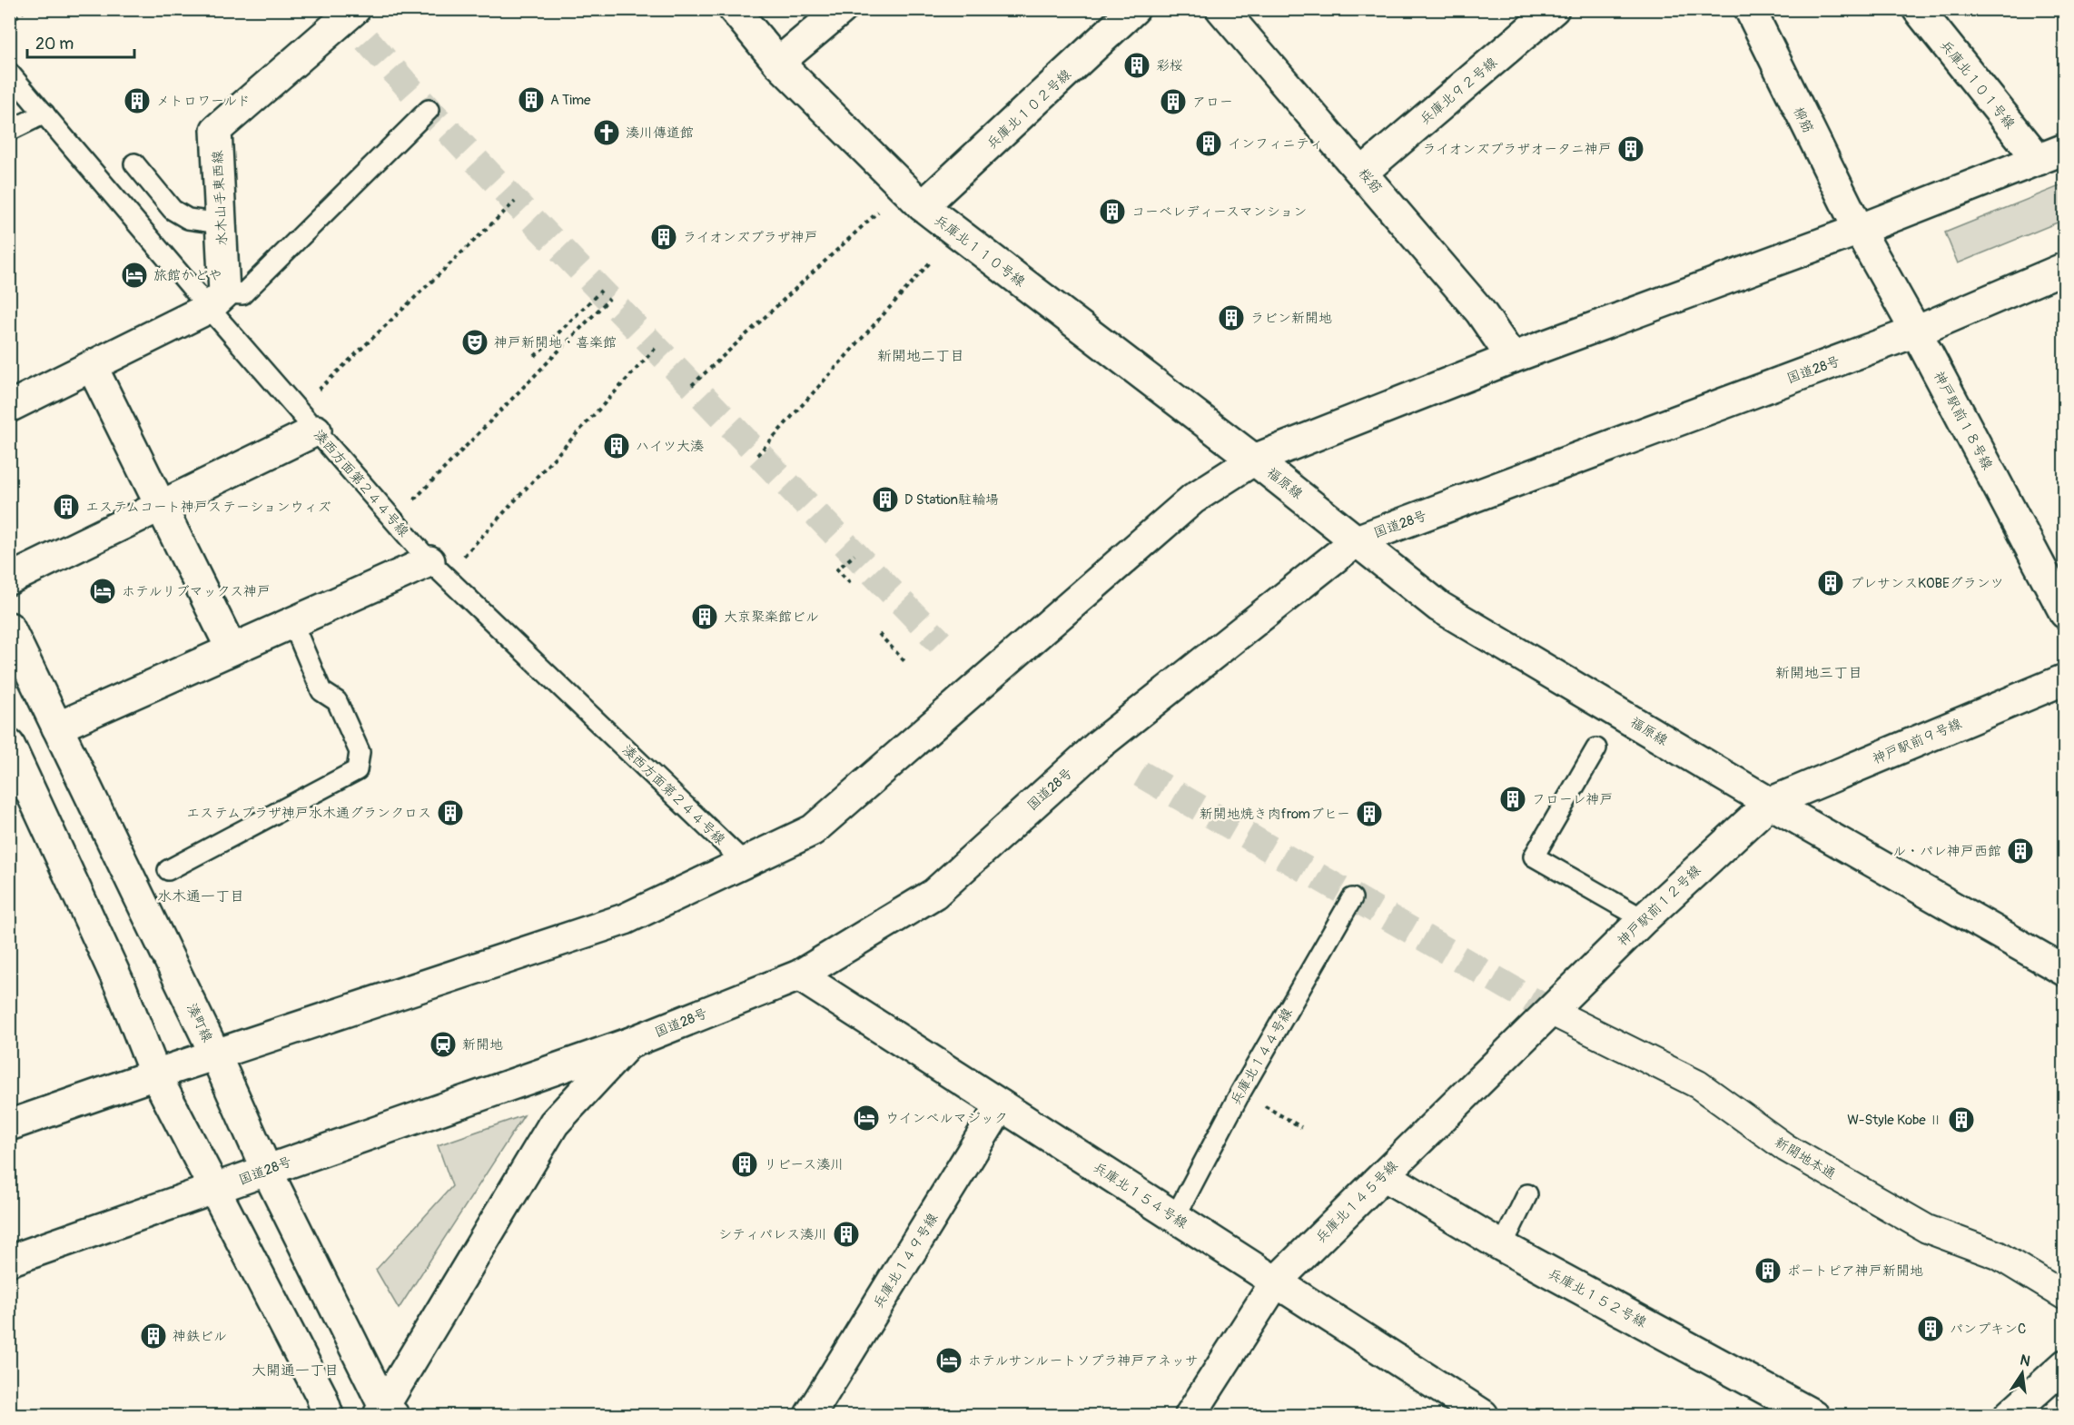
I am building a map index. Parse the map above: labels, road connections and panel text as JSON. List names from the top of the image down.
{
  "streets": {
    "main road": [
      "兵庫北１０１号線",
      "兵庫北９２号線",
      "兵庫北１０２号線",
      "柳筋",
      "桜筋",
      "水木山手東西線",
      "兵庫北１１０号線",
      "国道28号",
      "神戸駅前１８号線",
      "福原線",
      "神戸駅前９号線",
      "神戸駅前１２号線",
      "湊町線",
      "兵庫北１５４号線",
      "兵庫北１４５号線",
      "兵庫北１４９号線",
      "兵庫北１５２号線"
    ],
    "street": ["新開地本通"],
    "lane": ["湊西方面第２４４号線", "兵庫北１４４号線"]
  },
  "crossings": [
    ["兵庫北９２号線", "桜筋"],
    ["兵庫北１０２号線", "兵庫北１１０号線"],
    ["柳筋", "神戸駅前１８号線"],
    ["水木山手東西線", "湊西方面第２４４号線"],
    ["兵庫北１１０号線", "福原線"],
    ["国道28号", "神戸駅前１８号線"],
    ["国道28号", "福原線"],
    ["国道28号", "湊町線"],
    ["国道28号", "兵庫北１５４号線"],
    ["福原線", "神戸駅前９号線"],
    ["福原線", "神戸駅前１２号線"],
    ["神戸駅前９号線", "神戸駅前１２号線"],
    ["神戸駅前１２号線", "新開地本通"],
    ["神戸駅前１２号線", "兵庫北１４５号線"],
    ["兵庫北１４４号線", "兵庫北１５４号線"],
    ["新開地本通", "兵庫北１４５号線"],
    ["兵庫北１５４号線", "兵庫北１４５号線"],
    ["兵庫北１５４号線", "兵庫北１４９号線"],
    ["兵庫北１４５号線", "兵庫北１５２号線"]
  ],
  "districts": [
    "新開地二丁目",
    "新開地三丁目",
    "水木通一丁目",
    "大開通一丁目"
  ],
  "places": {
    "building": [
      "彩桜",
      "A Time",
      "メトロワールド",
      "アロー",
      "インフィニティ",
      "ライオンズプラザオータニ神戸",
      "コーベレディースマンション",
      "ライオンズプラザ神戸",
      "ラビン新開地",
      "ハイツ大湊",
      "D Station駐輪場",
      "エステムコート神戸ステーションウィズ",
      "プレサンスKOBEグランツ",
      "大京聚楽館ビル",
      "フローレ神戸",
      "エステムプラザ神戸水木通グランクロス",
      "新開地焼き肉fromブヒー",
      "ル・パレ神戸西館",
      "W-Style Kobe Ⅱ",
      "リビース湊川",
      "シティパレス湊川",
      "ポートピア神戸新開地",
      "パンプキンC",
      "神鉄ビル"
    ],
    "church": ["湊川傳道館"],
    "hotel": [
      "旅館かどや",
      "ホテルリブマックス神戸",
      "ウインベルマジック",
      "ホテルサンルートソプラ神戸アネッサ"
    ],
    "theatre": ["神戸新開地・喜楽館"],
    "station": ["新開地"]
  },
  "scale_bar": "20 m",
  "north": "top"
}
